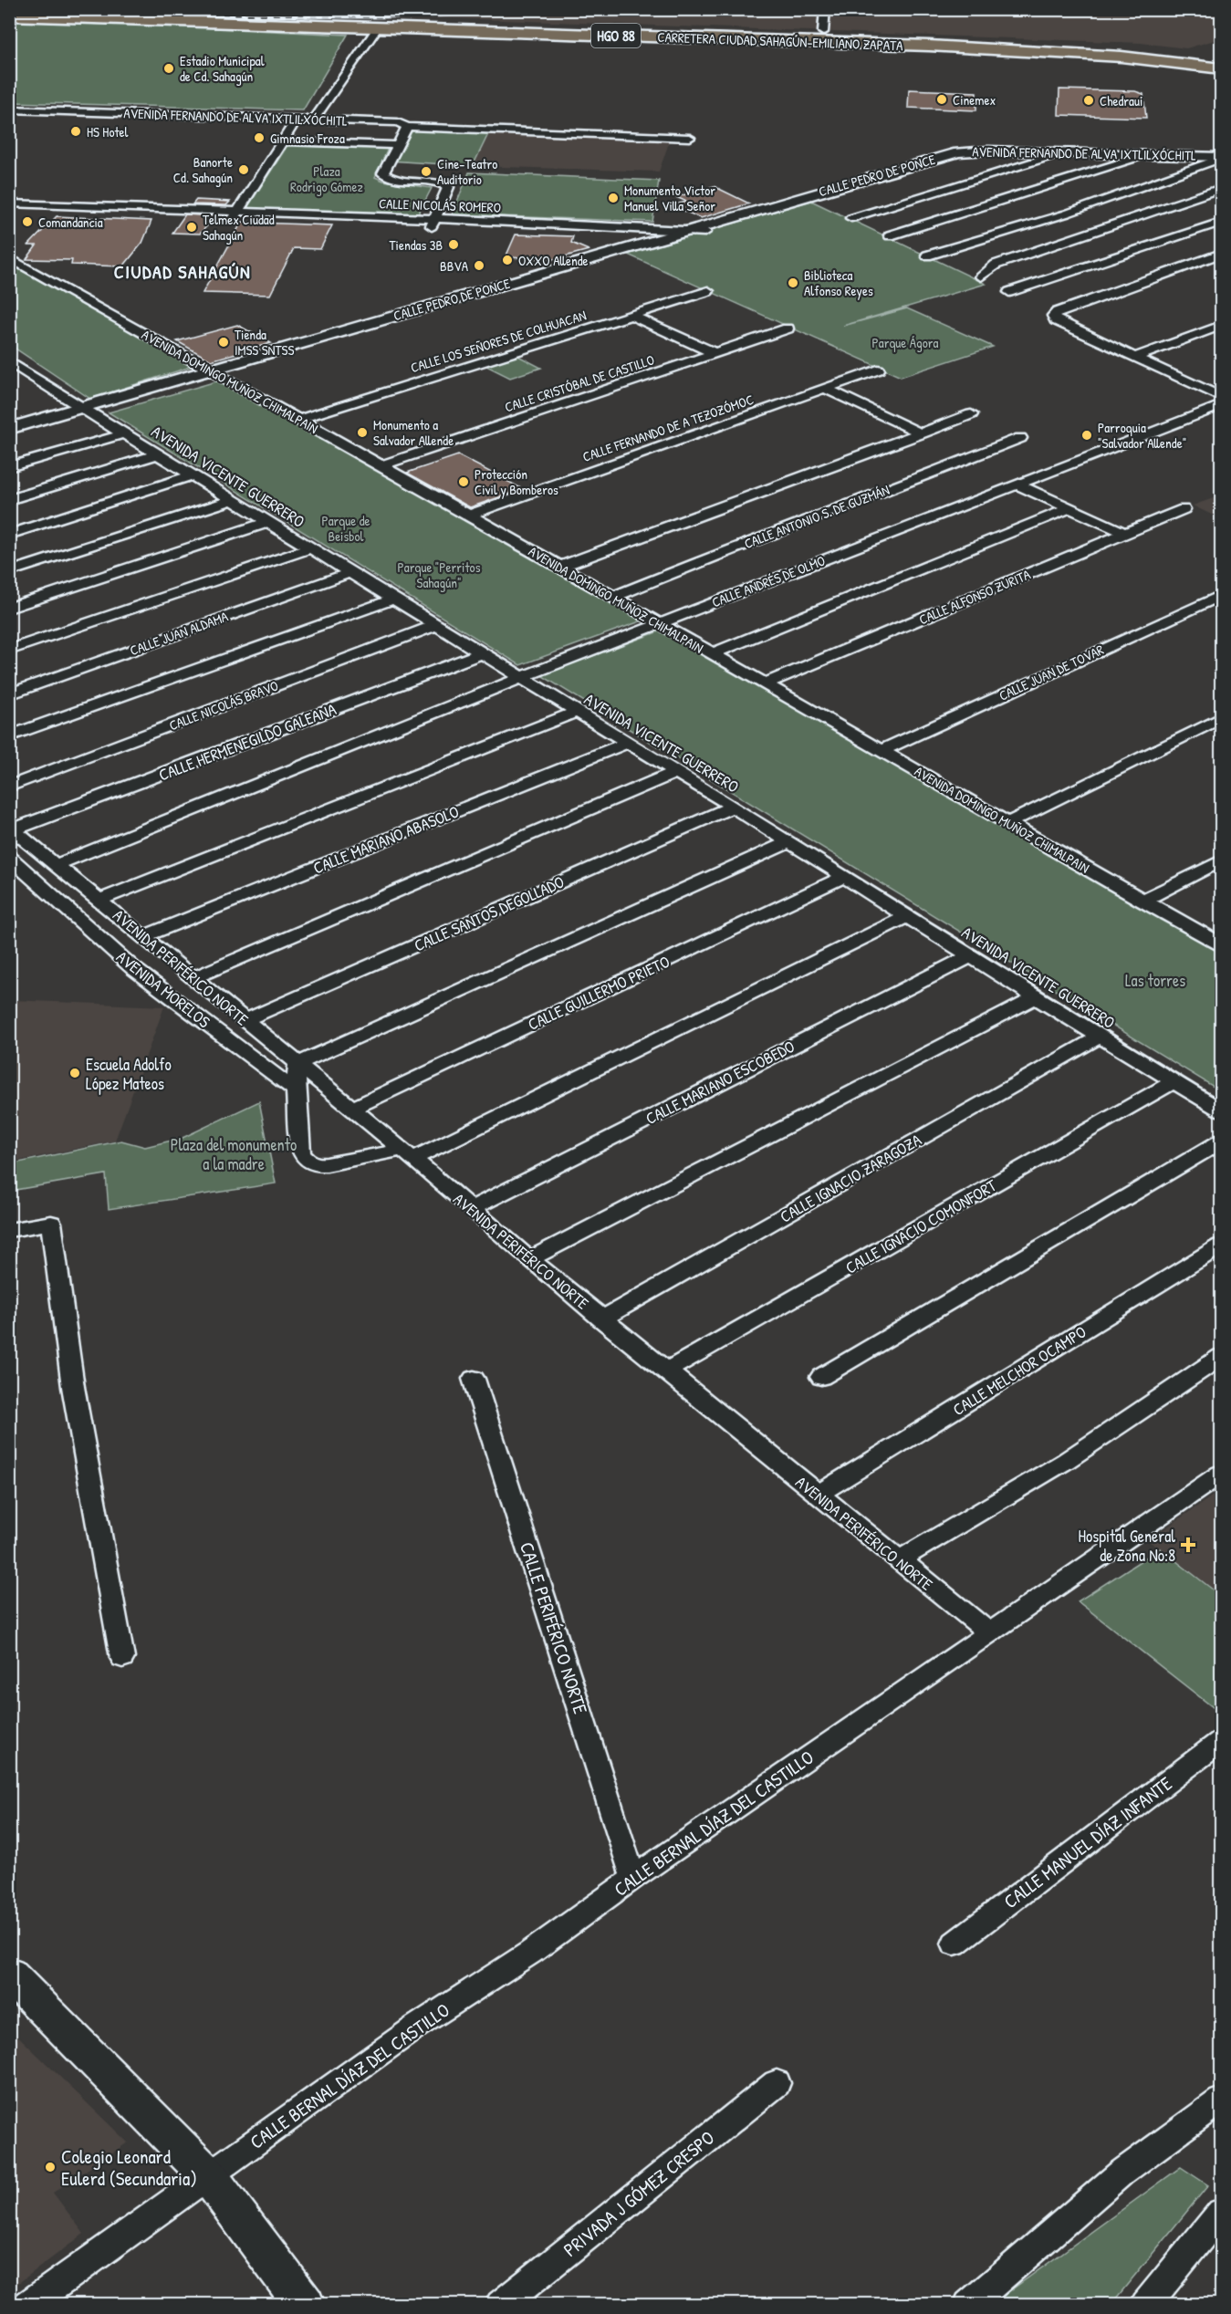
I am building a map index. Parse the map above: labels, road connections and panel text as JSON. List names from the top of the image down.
{
  "streets": {
    "main road": ["HGO 88", "CARRETERA CIUDAD SAHAGÚN-EMILIANO ZAPATA"],
    "street": [
      "AVENIDA FERNANDO DE ALVA IXTLILXÓCHITL",
      "CALLE PEDRO DE PONCE",
      "CALLE NICOLÁS ROMERO",
      "CALLE LOS SEÑORES DE COLHUACAN",
      "AVENIDA DOMINGO MUÑOZ CHIMALPAIN",
      "CALLE CRISTÓBAL DE CASTILLO",
      "CALLE FERNANDO DE A TEZOZÓMOC",
      "AVENIDA VICENTE GUERRERO",
      "CALLE ANTONIO S. DE GUZMÁN",
      "CALLE ANDRÉS DE OLMO",
      "CALLE ALFONSO ZURITA",
      "CALLE JUAN ALDAMA",
      "CALLE JUAN DE TOVAR",
      "CALLE NICOLÁS BRAVO",
      "CALLE HERMENEGILDO GALEANA",
      "CALLE MARIANO ABASOLO",
      "CALLE SANTOS DEGOLLADO",
      "AVENIDA PERIFÉRICO NORTE",
      "AVENIDA MORELOS",
      "CALLE GUILLERMO PRIETO",
      "CALLE MARIANO ESCOBEDO",
      "CALLE IGNACIO ZARAGOZA",
      "CALLE IGNACIO COMONFORT",
      "CALLE MELCHOR OCAMPO",
      "CALLE PERIFÉRICO NORTE",
      "CALLE BERNAL DÍAZ DEL CASTILLO",
      "CALLE MANUEL DÍAZ INFANTE",
      "PRIVADA J GÓMEZ CRESPO"
    ]
  },
  "crossings": [
    ["AVENIDA FERNANDO DE ALVA IXTLILXÓCHITL", "CALLE PEDRO DE PONCE"],
    ["CALLE PEDRO DE PONCE", "CALLE NICOLÁS ROMERO"],
    ["CALLE PEDRO DE PONCE", "AVENIDA DOMINGO MUÑOZ CHIMALPAIN"],
    ["CALLE PEDRO DE PONCE", "AVENIDA VICENTE GUERRERO"],
    ["CALLE LOS SEÑORES DE COLHUACAN", "AVENIDA DOMINGO MUÑOZ CHIMALPAIN"],
    ["AVENIDA DOMINGO MUÑOZ CHIMALPAIN", "CALLE CRISTÓBAL DE CASTILLO"],
    ["AVENIDA DOMINGO MUÑOZ CHIMALPAIN", "CALLE FERNANDO DE A TEZOZÓMOC"],
    ["AVENIDA DOMINGO MUÑOZ CHIMALPAIN", "CALLE ANTONIO S. DE GUZMÁN"],
    ["AVENIDA DOMINGO MUÑOZ CHIMALPAIN", "CALLE ANDRÉS DE OLMO"],
    ["AVENIDA DOMINGO MUÑOZ CHIMALPAIN", "CALLE ALFONSO ZURITA"],
    ["AVENIDA DOMINGO MUÑOZ CHIMALPAIN", "CALLE JUAN DE TOVAR"],
    ["AVENIDA VICENTE GUERRERO", "CALLE ANDRÉS DE OLMO"],
    ["AVENIDA VICENTE GUERRERO", "CALLE JUAN ALDAMA"],
    ["AVENIDA VICENTE GUERRERO", "CALLE NICOLÁS BRAVO"],
    ["AVENIDA VICENTE GUERRERO", "CALLE HERMENEGILDO GALEANA"],
    ["AVENIDA VICENTE GUERRERO", "CALLE MARIANO ABASOLO"],
    ["AVENIDA VICENTE GUERRERO", "CALLE SANTOS DEGOLLADO"],
    ["AVENIDA VICENTE GUERRERO", "CALLE GUILLERMO PRIETO"],
    ["AVENIDA VICENTE GUERRERO", "CALLE MARIANO ESCOBEDO"],
    ["AVENIDA VICENTE GUERRERO", "CALLE IGNACIO ZARAGOZA"],
    ["AVENIDA VICENTE GUERRERO", "CALLE IGNACIO COMONFORT"],
    ["CALLE MARIANO ABASOLO", "AVENIDA PERIFÉRICO NORTE"],
    ["CALLE SANTOS DEGOLLADO", "AVENIDA PERIFÉRICO NORTE"],
    ["AVENIDA PERIFÉRICO NORTE", "CALLE GUILLERMO PRIETO"],
    ["AVENIDA PERIFÉRICO NORTE", "CALLE MARIANO ESCOBEDO"],
    ["AVENIDA PERIFÉRICO NORTE", "CALLE IGNACIO ZARAGOZA"],
    ["AVENIDA PERIFÉRICO NORTE", "CALLE IGNACIO COMONFORT"],
    ["AVENIDA PERIFÉRICO NORTE", "CALLE MELCHOR OCAMPO"],
    ["AVENIDA PERIFÉRICO NORTE", "CALLE BERNAL DÍAZ DEL CASTILLO"],
    ["CALLE PERIFÉRICO NORTE", "CALLE BERNAL DÍAZ DEL CASTILLO"]
  ],
  "districts": ["CIUDAD SAHAGÚN"],
  "parks": [
    "Plaza Rodrigo Gómez",
    "Parque Ágora",
    "Parque de Beisbol",
    "Parque \"Perritos Sahagún\"",
    "Las torres",
    "Plaza del monumento a la madre"
  ],
  "places": {
    "other": [
      "Estadio Municipal de Cd. Sahagún",
      "Cinemex",
      "Chedraui",
      "HS Hotel",
      "Gimnasio Froza",
      "Banorte Cd. Sahagún",
      "Cine-Teatro Auditorio",
      "Monumento Victor Manuel Villa Señor",
      "Comandancia",
      "Telmex Ciudad Sahagún",
      "Tiendas 3B",
      "OXXO Allende",
      "BBVA",
      "Biblioteca Alfonso Reyes",
      "Tienda IMSS SNTSS",
      "Monumento a Salvador Allende",
      "Parroquia \"Salvador Allende\"",
      "Protección Civil y Bomberos",
      "Escuela Adolfo López Mateos",
      "Colegio Leonard Eulerd (Secundaria)"
    ],
    "health": ["Hospital General de Zona No:8"]
  }
}
